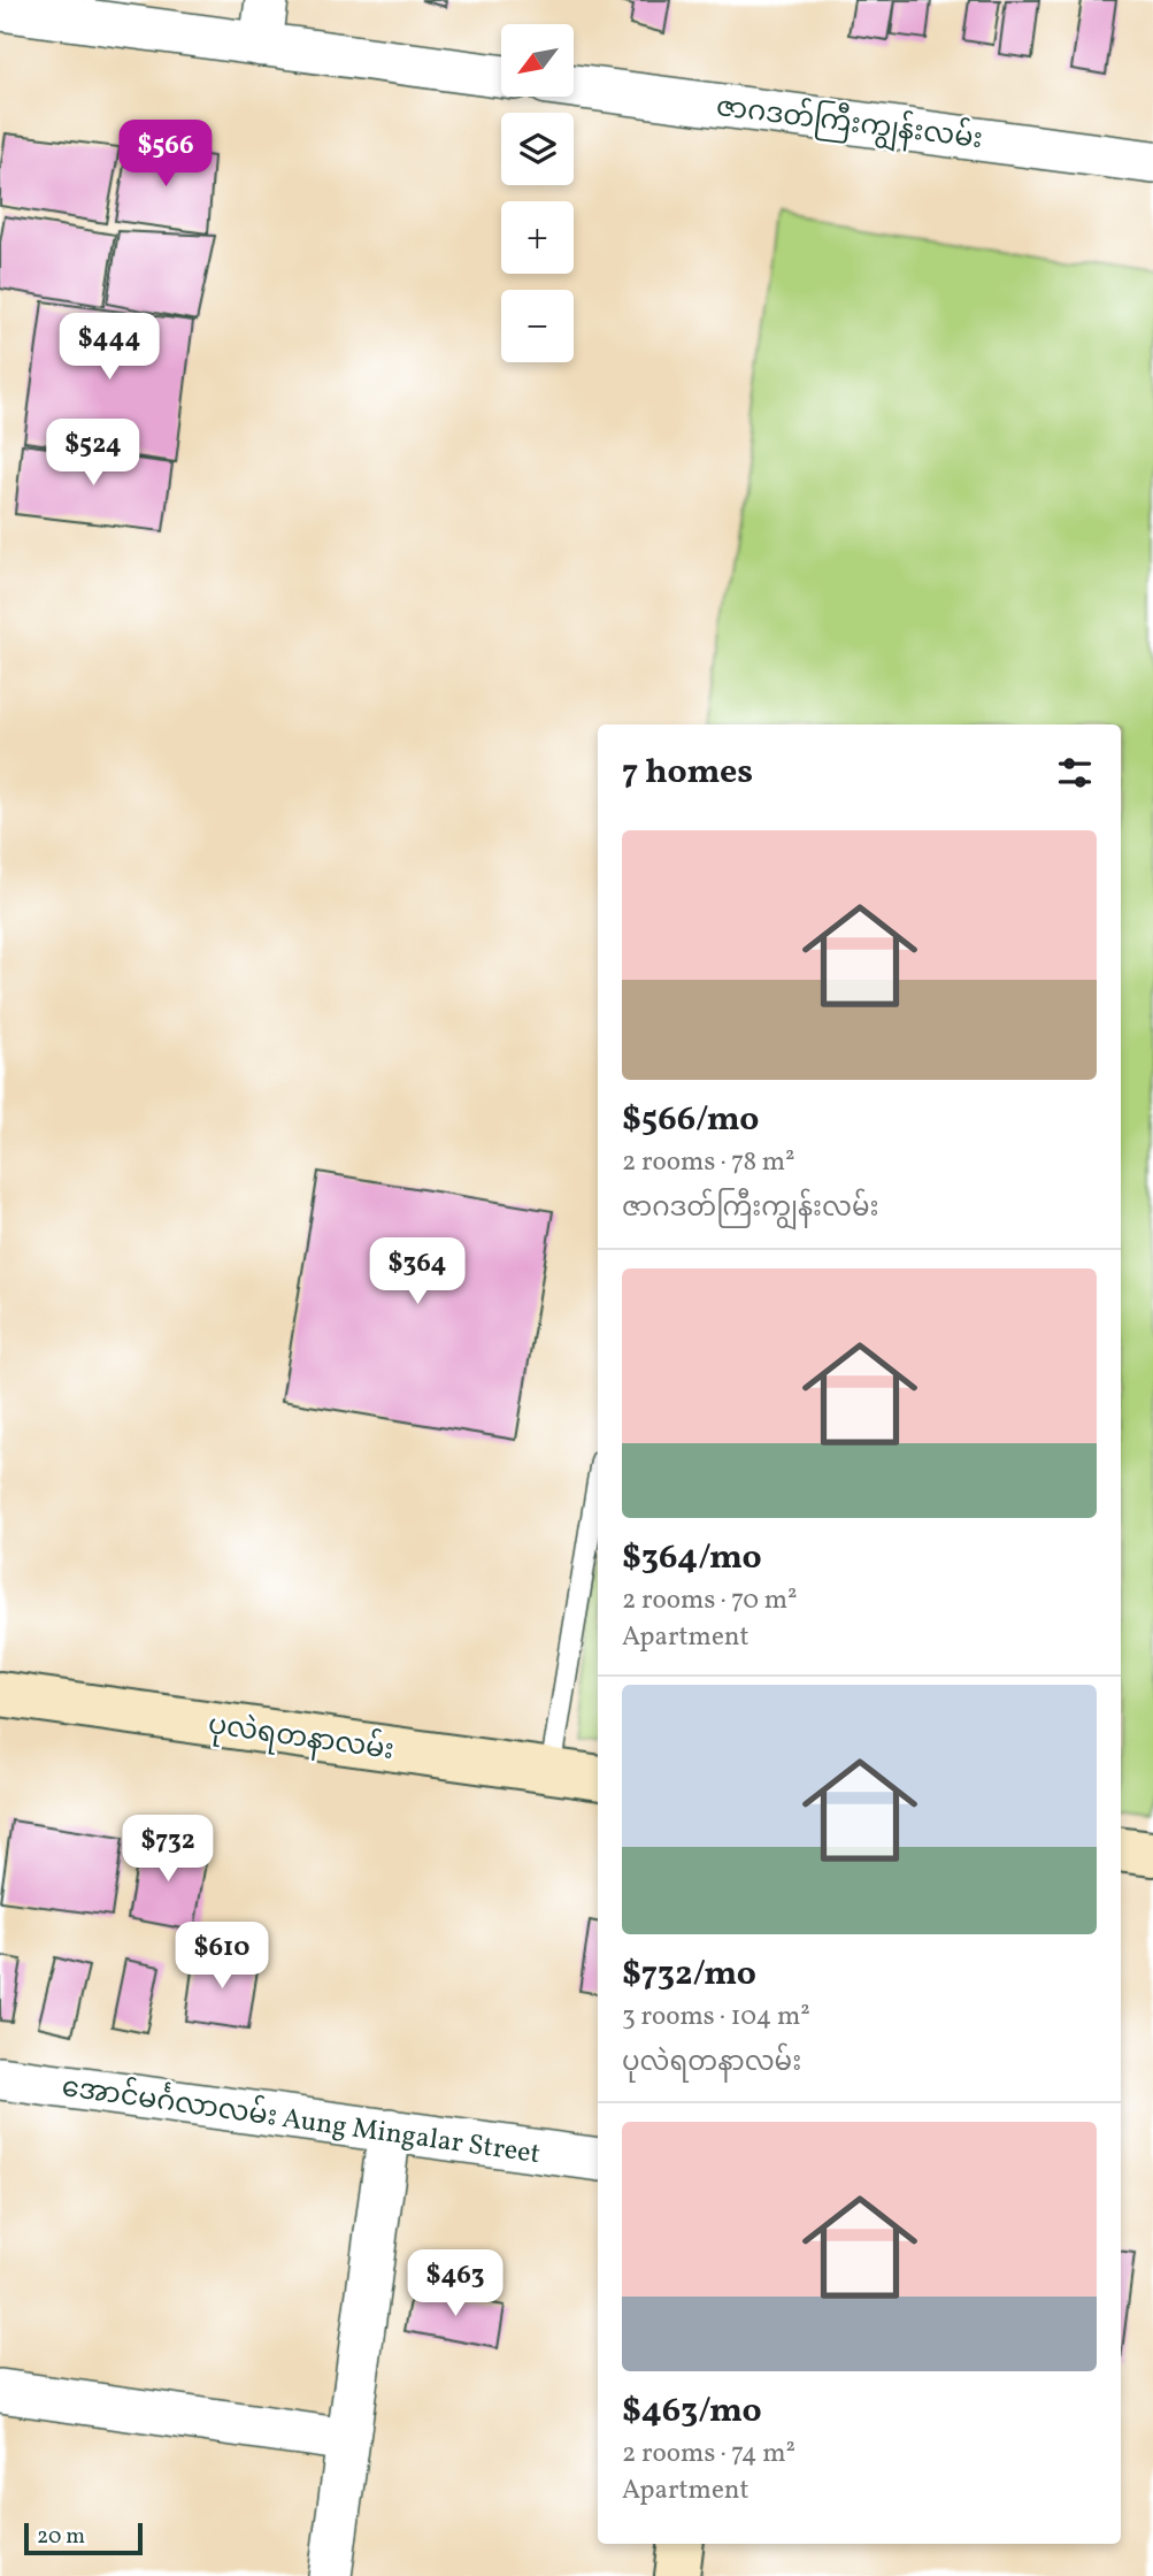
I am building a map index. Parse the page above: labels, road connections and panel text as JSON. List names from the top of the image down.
{
  "streets": {
    "street": ["ဇာဂဒတ်ကြီးကျွန်းလမ်း", "ပုလဲရတနာလမ်း", "အောင်မင်္ဂလာလမ်း Aung Mingalar Street"]
  },
  "scale_bar": "20 m",
  "north": "bottom left",
  "page": {
    "map_buttons": ["+", "−"],
    "price": [
      "$566",
      "$444",
      "$524",
      "$364",
      "$732",
      "$610",
      "$463"
    ],
    "heading": "7 homes",
    "list": [
      {
        "name": "$566/mo",
        "note": "2 rooms · 78 m² · ဇာဂဒတ်ကြီးကျွန်းလမ်း"
      },
      {
        "name": "$364/mo",
        "note": "2 rooms · 70 m² · Apartment"
      },
      {
        "name": "$732/mo",
        "note": "3 rooms · 104 m² · ပုလဲရတနာလမ်း"
      },
      {
        "name": "$463/mo",
        "note": "2 rooms · 74 m² · Apartment"
      }
    ],
    "scale": "20 m"
  }
}
